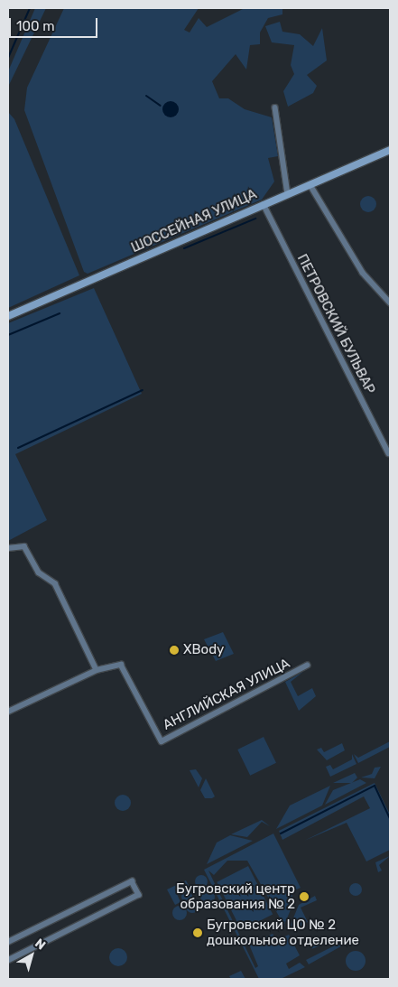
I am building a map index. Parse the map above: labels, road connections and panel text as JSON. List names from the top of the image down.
{
  "streets": {
    "main road": ["ШОССЕЙНАЯ УЛИЦА"],
    "street": ["ПЕТРОВСКИЙ БУЛЬВАР", "АНГЛИЙСКАЯ УЛИЦА"]
  },
  "crossings": [
    ["ШОССЕЙНАЯ УЛИЦА", "ПЕТРОВСКИЙ БУЛЬВАР"]
  ],
  "places": ["XBody", "Бугровский центр образования № 2", "Бугровский ЦО № 2 дошкольное отделение"],
  "scale_bar": "100 m",
  "north": "top right"
}
